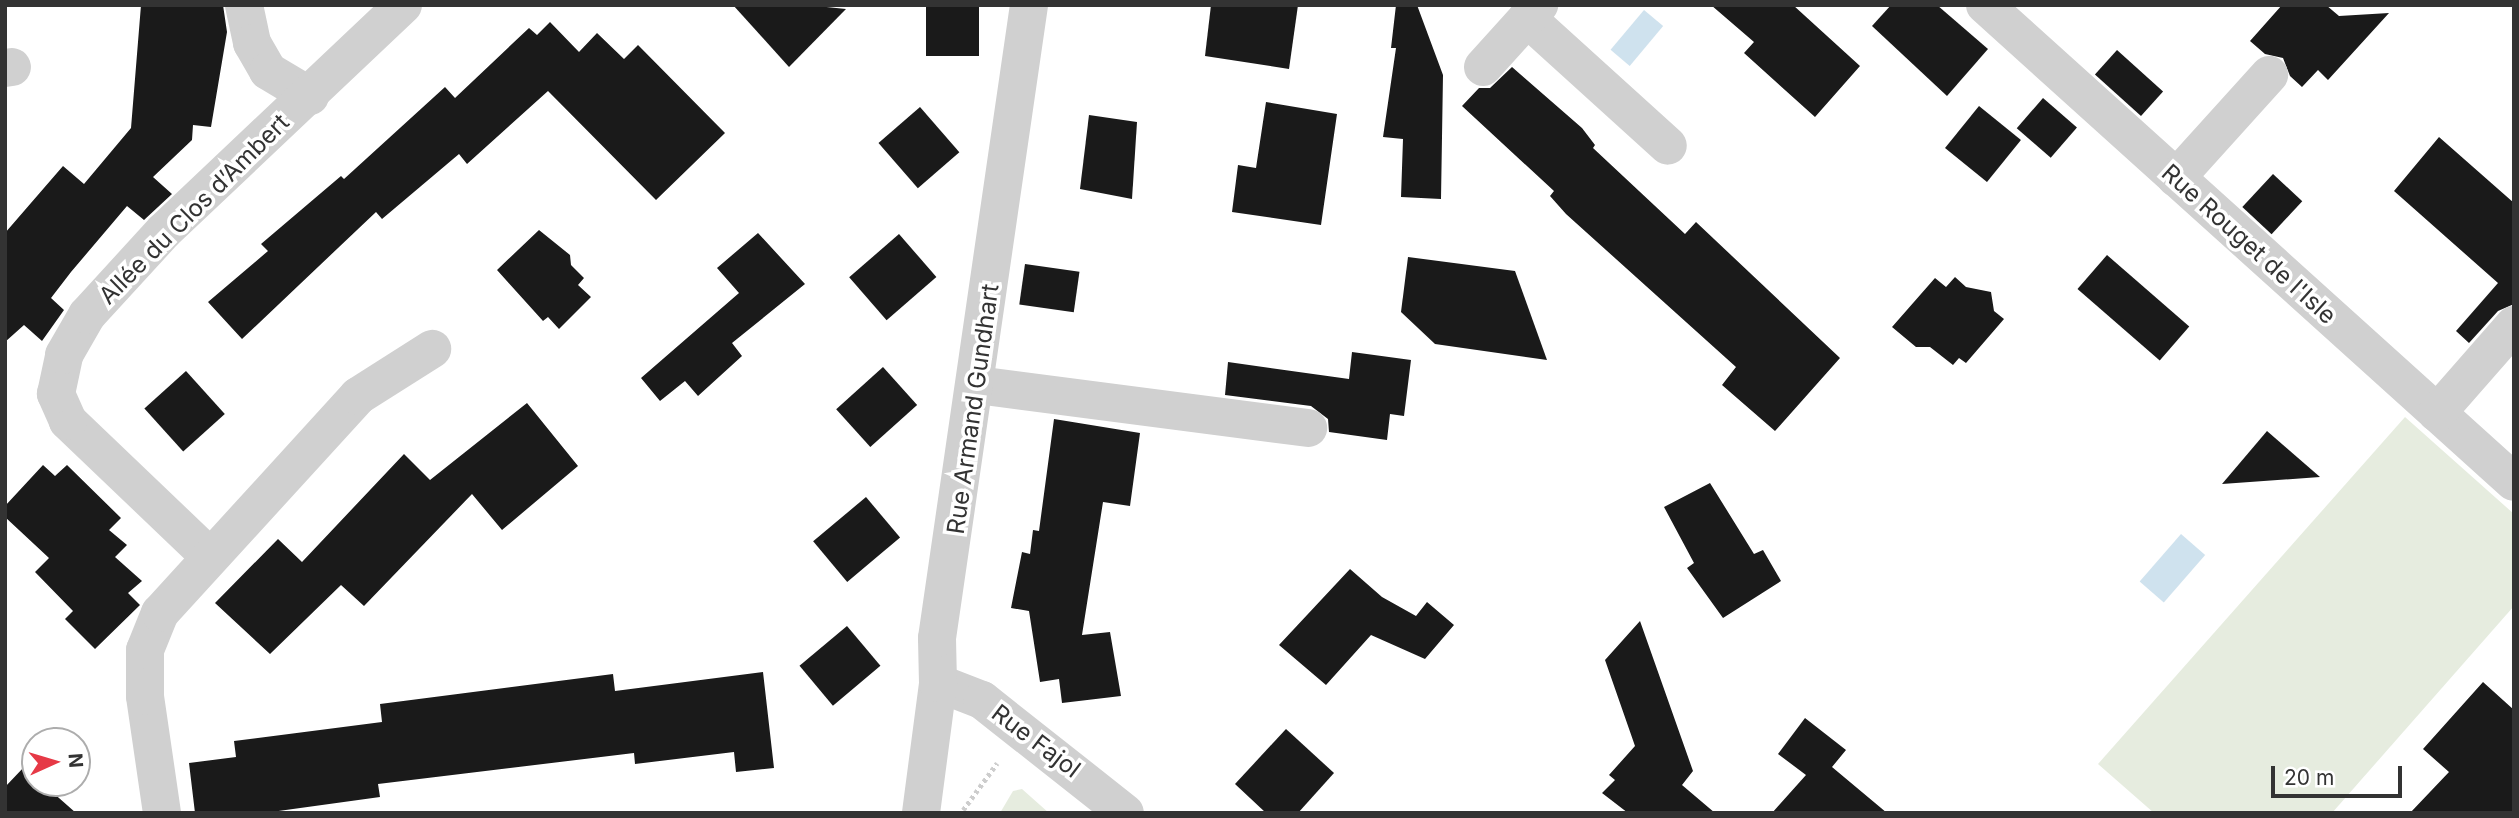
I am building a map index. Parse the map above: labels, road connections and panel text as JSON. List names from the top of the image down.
{
  "streets": {
    "street": [
      "Allée du Clos d’Ambert",
      "Rue Rouget de l'Isle",
      "Rue Armand Gundhart",
      "Rue Fajol"
    ]
  },
  "crossings": [
    ["Rue Armand Gundhart", "Rue Fajol"]
  ],
  "scale_bar": "20 m",
  "north": "right"
}
